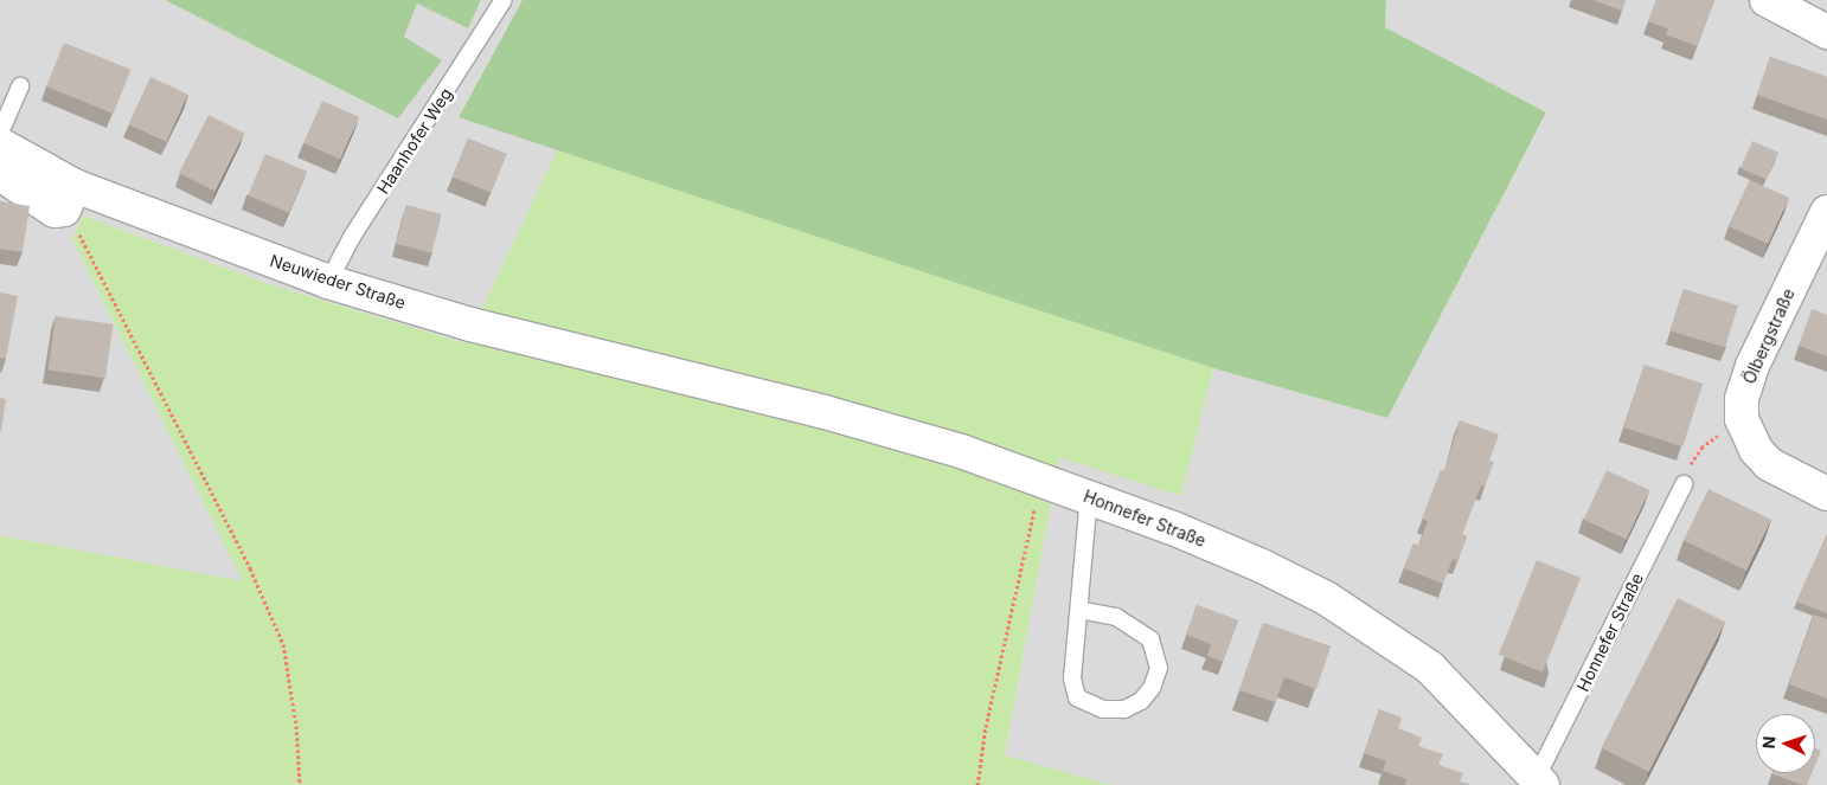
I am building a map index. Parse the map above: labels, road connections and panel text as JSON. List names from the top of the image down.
{
  "streets": {
    "street": ["Neuwieder Straße", "Ölbergstraße", "Honnefer Straße"],
    "lane": ["Haanhofer Weg"]
  },
  "crossings": [
    ["Haanhofer Weg", "Neuwieder Straße"],
    ["Neuwieder Straße", "Honnefer Straße"]
  ],
  "north": "left"
}
